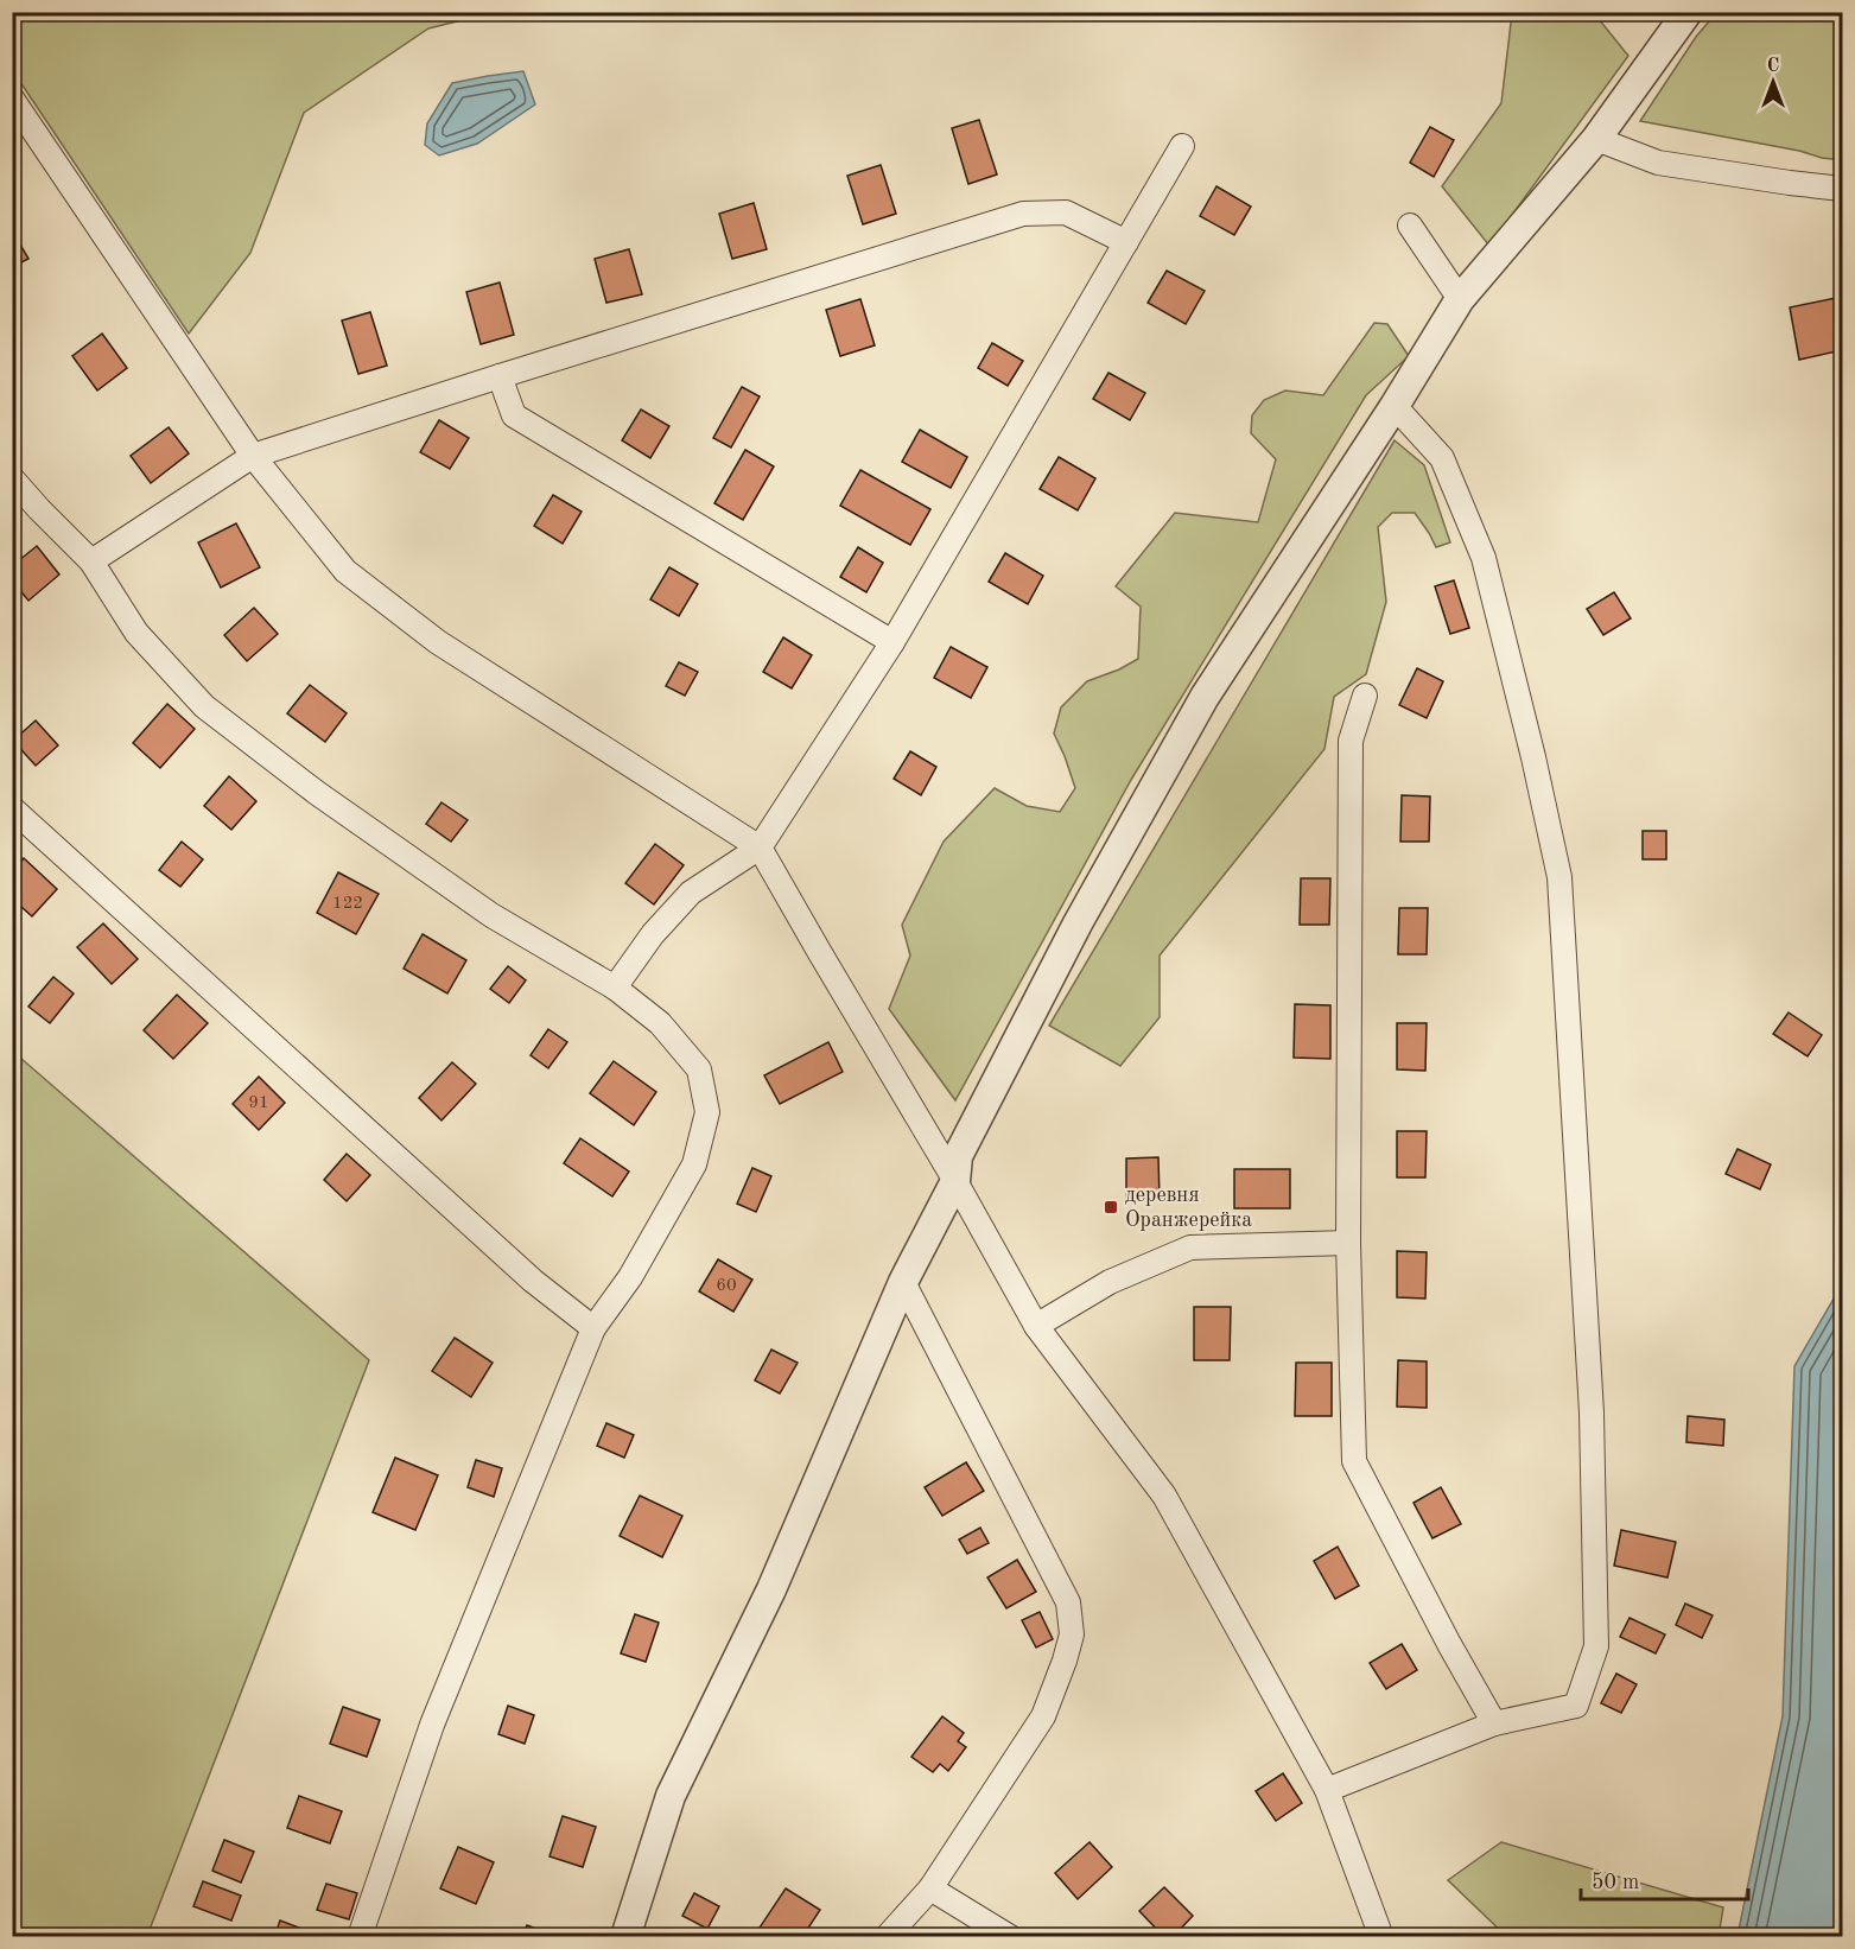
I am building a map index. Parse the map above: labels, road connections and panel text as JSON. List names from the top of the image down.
{
  "places": {
    "transit": ["деревня Оранжерейка"]
  },
  "house_numbers": ["122", "91", "60"],
  "scale_bar": "50 m",
  "north": "top"
}
